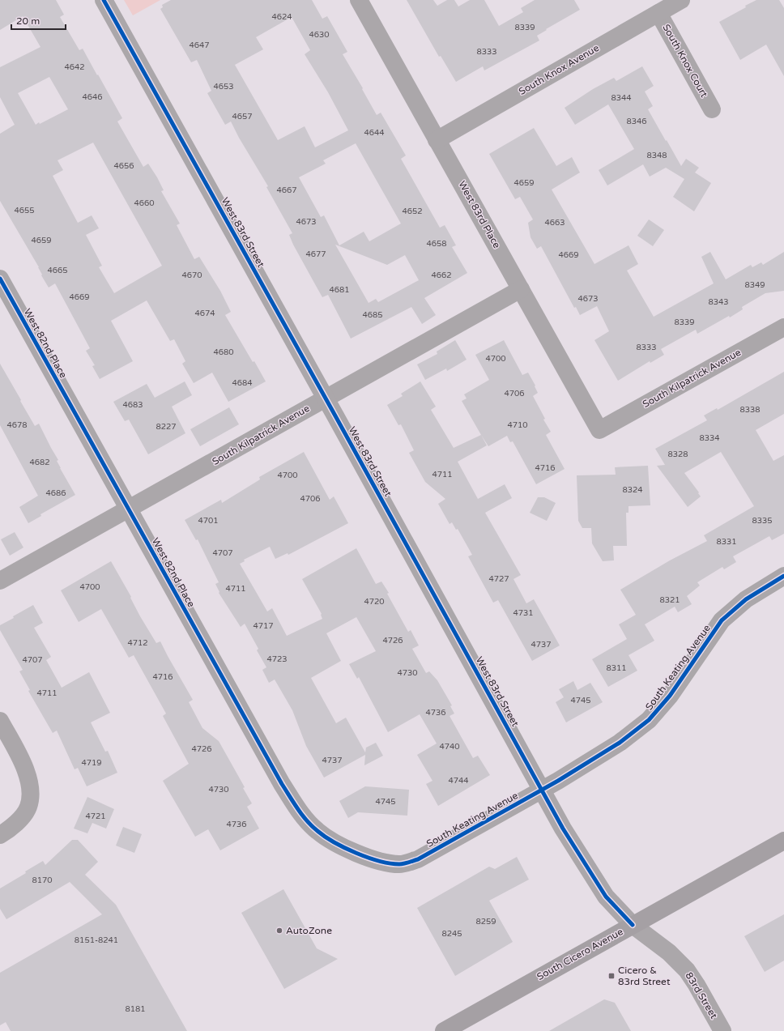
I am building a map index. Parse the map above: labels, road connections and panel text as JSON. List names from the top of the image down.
{
  "streets": {
    "main road": ["South Cicero Avenue"],
    "street": [
      "South Knox Court",
      "South Knox Avenue",
      "West 83rd Place",
      "West 83rd Street",
      "West 82nd Place",
      "South Kilpatrick Avenue",
      "South Keating Avenue",
      "83rd Street"
    ]
  },
  "crossings": [
    ["South Knox Court", "South Knox Avenue"],
    ["South Knox Avenue", "West 83rd Place"],
    ["West 83rd Place", "South Kilpatrick Avenue"],
    ["West 83rd Street", "South Kilpatrick Avenue"],
    ["West 83rd Street", "South Keating Avenue"],
    ["West 83rd Street", "South Cicero Avenue"],
    ["West 83rd Street", "83rd Street"],
    ["West 82nd Place", "South Kilpatrick Avenue"],
    ["West 82nd Place", "South Keating Avenue"],
    ["South Cicero Avenue", "83rd Street"]
  ],
  "places": {
    "other": ["AutoZone"],
    "transit": ["Cicero & 83rd Street"]
  },
  "house_numbers": [
    "4624",
    "8339",
    "4630",
    "4647",
    "8333",
    "4642",
    "4653",
    "4646",
    "8344",
    "4657",
    "8346",
    "4644",
    "8348",
    "4656",
    "4659",
    "4667",
    "4660",
    "4655",
    "4652",
    "4673",
    "4663",
    "4659",
    "4658",
    "4677",
    "4669",
    "4665",
    "4670",
    "4662",
    "8349",
    "4681",
    "4669",
    "4673",
    "8343",
    "4674",
    "4685",
    "8339",
    "8333",
    "4680",
    "4700",
    "4684",
    "4706",
    "4683",
    "8338",
    "4678",
    "4710",
    "8227",
    "8334",
    "8328",
    "4682",
    "4716",
    "4711",
    "4700",
    "8324",
    "4686",
    "4706",
    "4701",
    "8335",
    "8331",
    "4707",
    "4727",
    "4700",
    "4711",
    "8321",
    "4720",
    "4731",
    "4717",
    "4726",
    "4712",
    "4737",
    "4723",
    "4707",
    "8311",
    "4730",
    "4716",
    "4711",
    "4745",
    "4736",
    "4740",
    "4726",
    "4737",
    "4719",
    "4744",
    "4730",
    "4745",
    "4721",
    "4736",
    "8170",
    "8259",
    "8245",
    "8151-8241",
    "8181"
  ],
  "scale_bar": "20 m"
}
